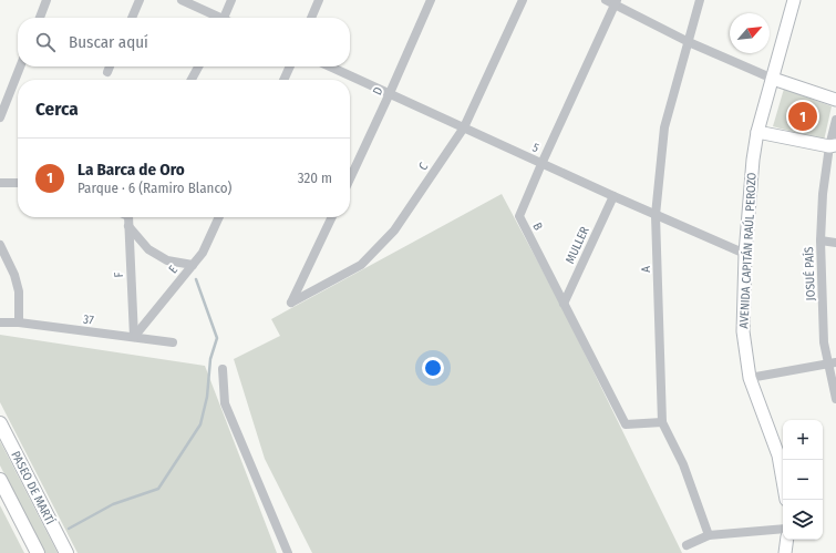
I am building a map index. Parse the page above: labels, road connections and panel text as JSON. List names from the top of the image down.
{
  "streets": {
    "main road": ["AVENIDA CAPITÁN RAÚL PEROZO", "PASEO DE MARTÍ"],
    "street": [
      "D",
      "5",
      "C",
      "B",
      "MULLER",
      "E",
      "A",
      "JOSUÉ PAÍS",
      "F",
      "37"
    ]
  },
  "crossings": [
    ["D", "5"],
    ["5", "C"],
    ["5", "B"],
    ["5", "MULLER"],
    ["5", "AVENIDA CAPITÁN RAÚL PEROZO"],
    ["5", "A"],
    ["B", "MULLER"],
    ["B", "A"],
    ["E", "F"],
    ["E", "37"],
    ["F", "37"]
  ],
  "north": "top right",
  "page": {
    "search": "Buscar aquí",
    "heading": "Cerca",
    "pins": "1",
    "list": [
      {
        "mark": "1",
        "name": "La Barca de Oro",
        "note": "Parque · 6 (Ramiro Blanco)",
        "value": "320 m"
      }
    ],
    "map_buttons": ["+", "−"]
  }
}
